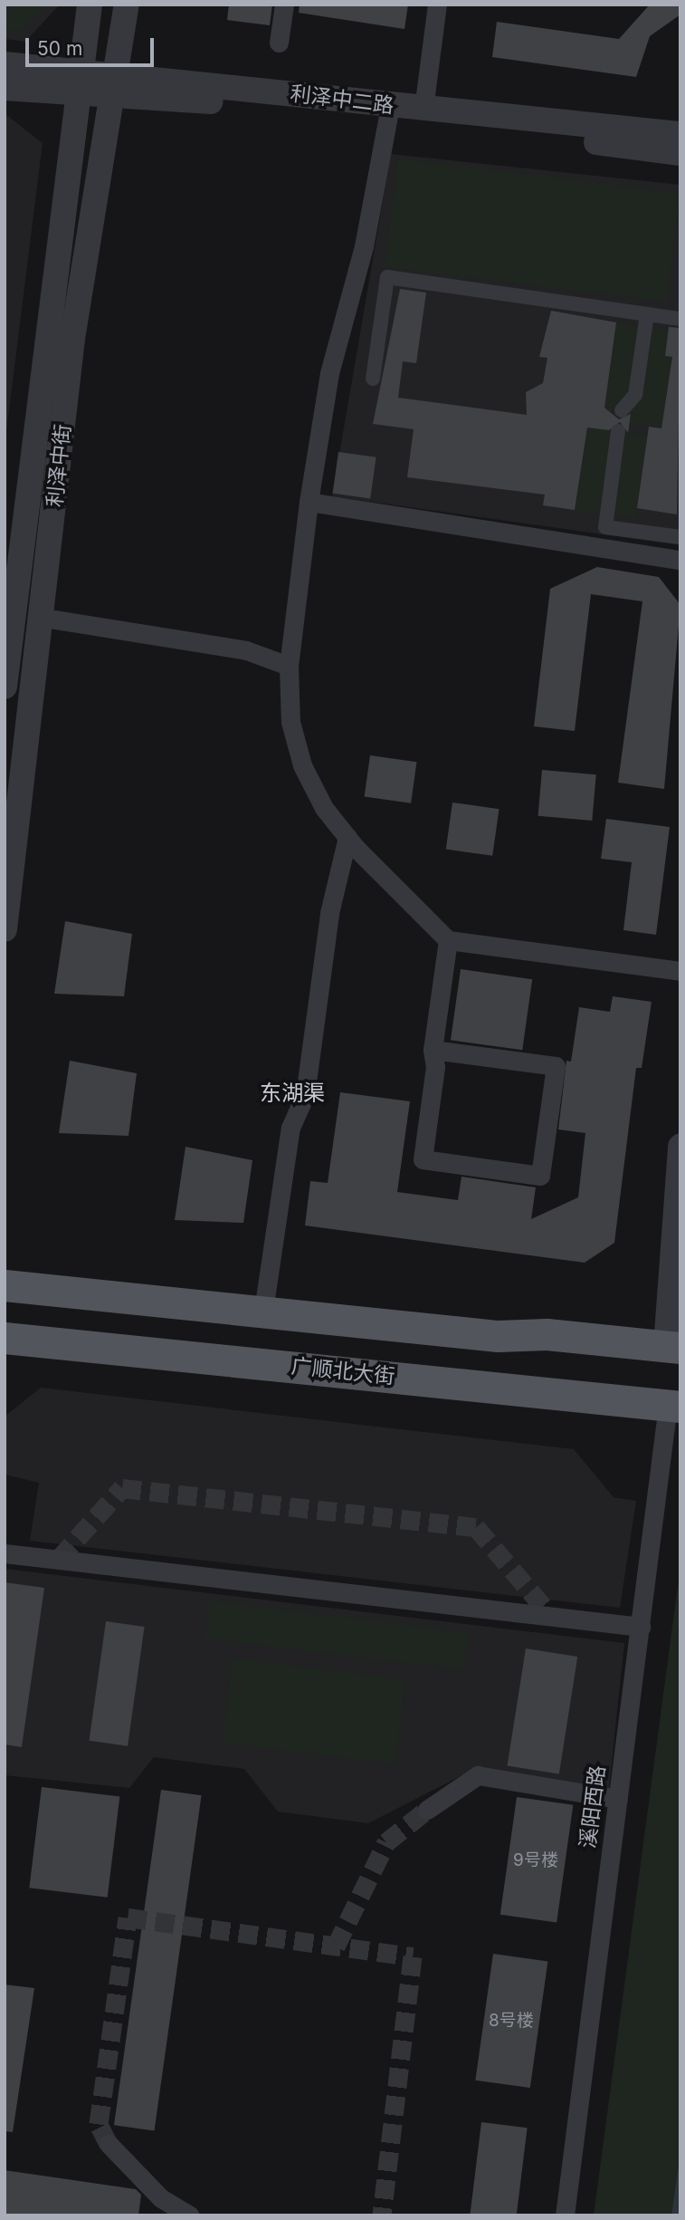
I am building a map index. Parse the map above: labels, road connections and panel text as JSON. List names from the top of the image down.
{
  "streets": {
    "main road": ["广顺北大街"],
    "street": ["利泽中二路", "利泽中街", "溪阳西路"]
  },
  "crossings": [
    ["利泽中二路", "利泽中街"],
    ["广顺北大街", "溪阳西路"]
  ],
  "districts": ["东湖渠"],
  "house_numbers": ["9号楼", "8号楼"],
  "scale_bar": "50 m"
}
